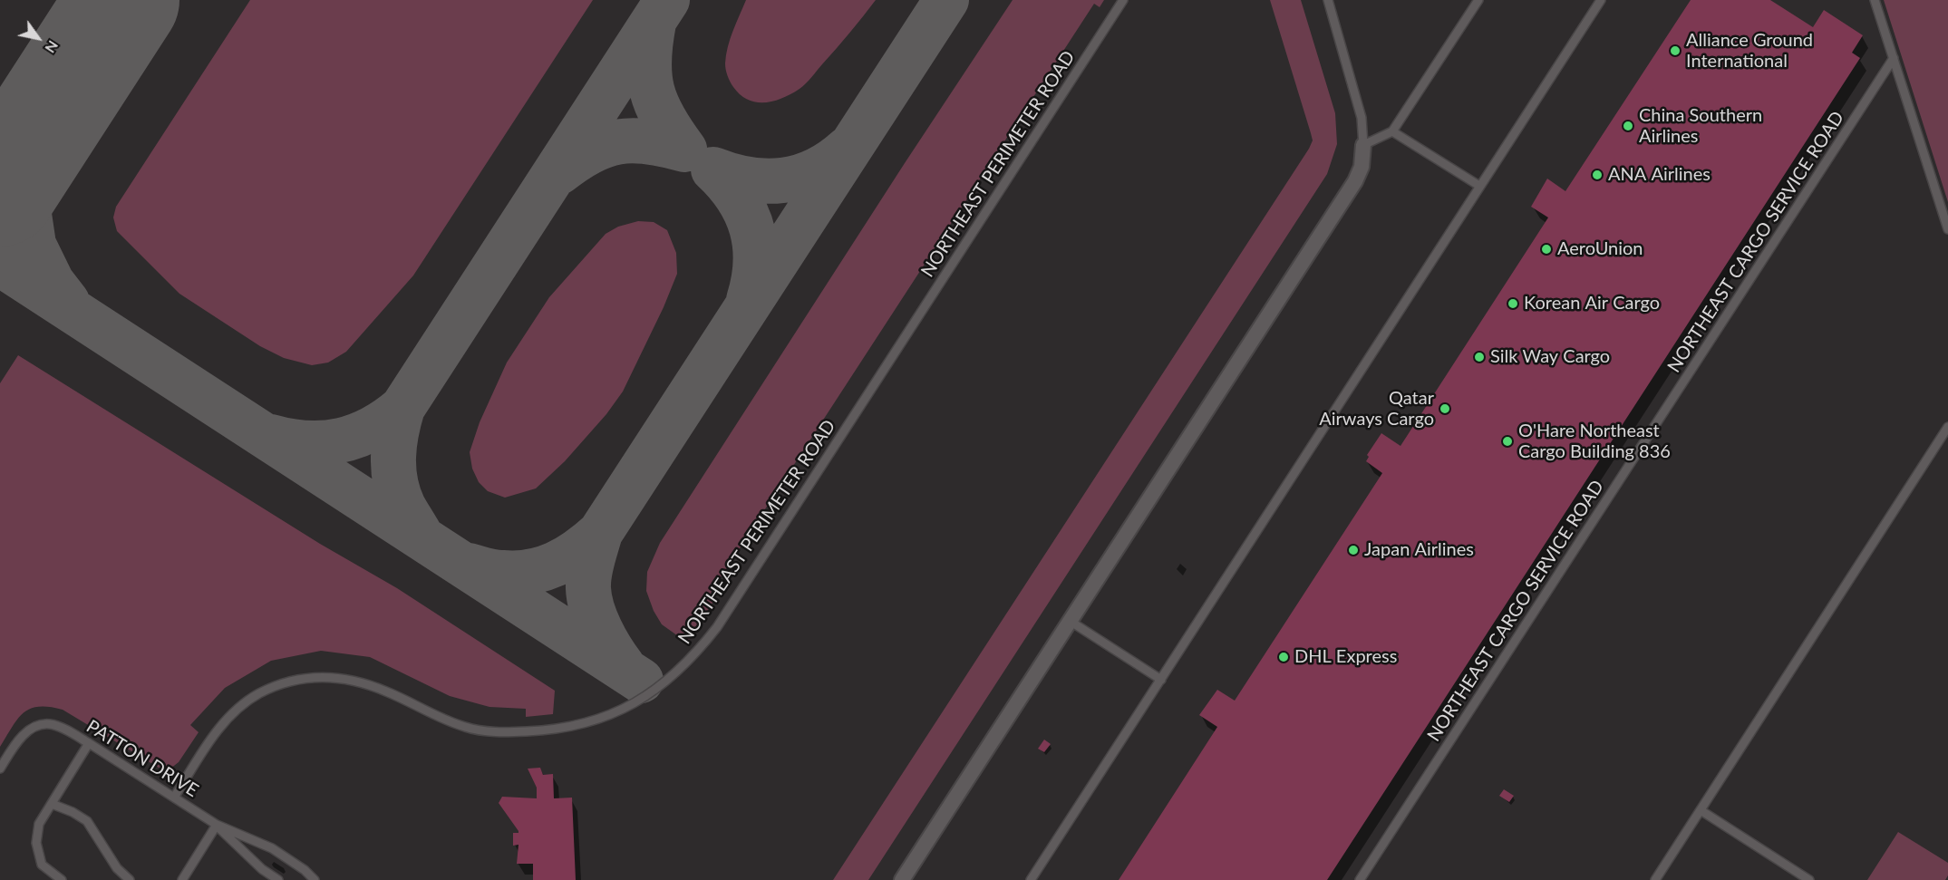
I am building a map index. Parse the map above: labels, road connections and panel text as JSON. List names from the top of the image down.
{
  "streets": {
    "lane": ["NORTHEAST PERIMETER ROAD", "NORTHEAST CARGO SERVICE ROAD", "PATTON DRIVE"]
  },
  "crossings": [
    ["NORTHEAST PERIMETER ROAD", "PATTON DRIVE"]
  ],
  "places": [
    "Alliance Ground International",
    "China Southern Airlines",
    "ANA Airlines",
    "AeroUnion",
    "Korean Air Cargo",
    "Silk Way Cargo",
    "Qatar Airways Cargo",
    "O'Hare Northeast Cargo Building 836",
    "Japan Airlines",
    "DHL Express"
  ],
  "north": "bottom right"
}
